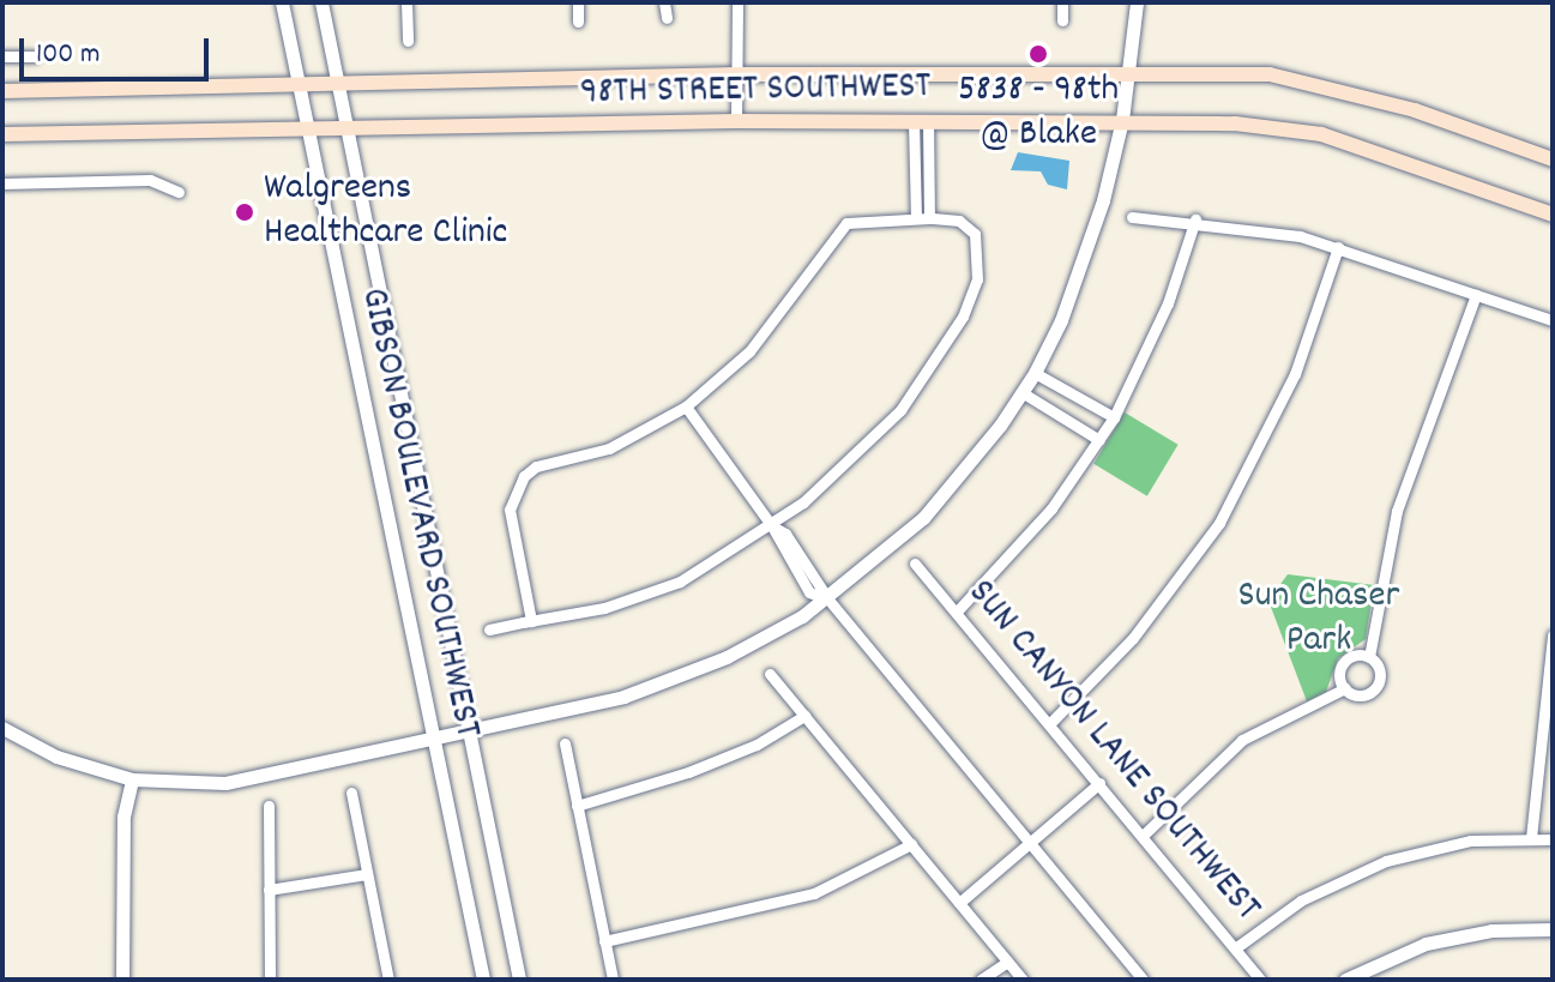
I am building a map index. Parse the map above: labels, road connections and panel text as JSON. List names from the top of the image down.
{
  "streets": {
    "main road": ["98TH STREET SOUTHWEST"],
    "street": ["GIBSON BOULEVARD SOUTHWEST", "SUN CANYON LANE SOUTHWEST"]
  },
  "crossings": [
    ["98TH STREET SOUTHWEST", "GIBSON BOULEVARD SOUTHWEST"]
  ],
  "parks": ["Sun Chaser Park"],
  "places": ["5838 - 98th @ Blake", "Walgreens Healthcare Clinic"],
  "scale_bar": "100 m"
}
